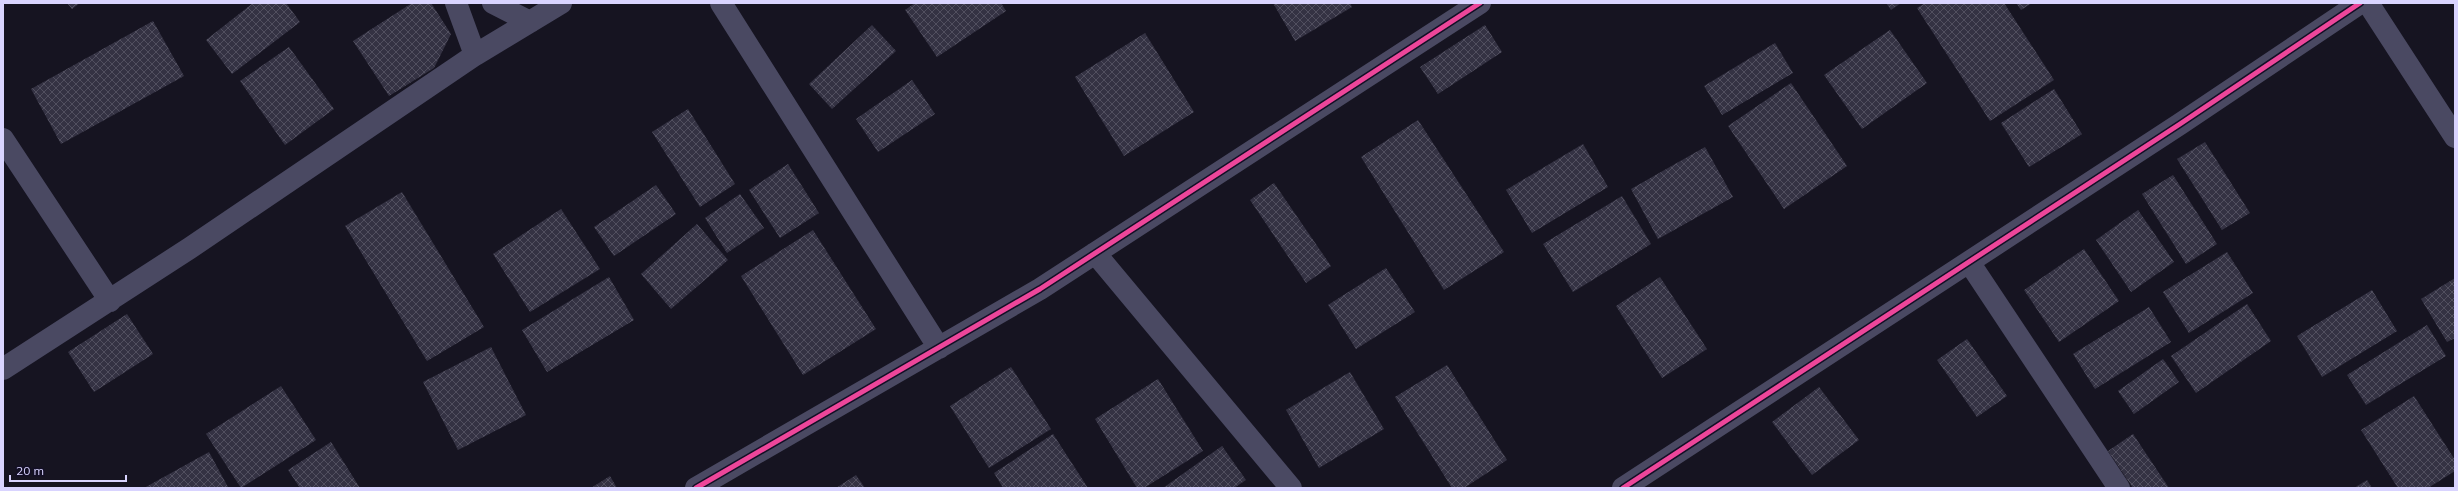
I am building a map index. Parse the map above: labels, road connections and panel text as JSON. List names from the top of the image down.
{
  "scale_bar": "20 m"
}
